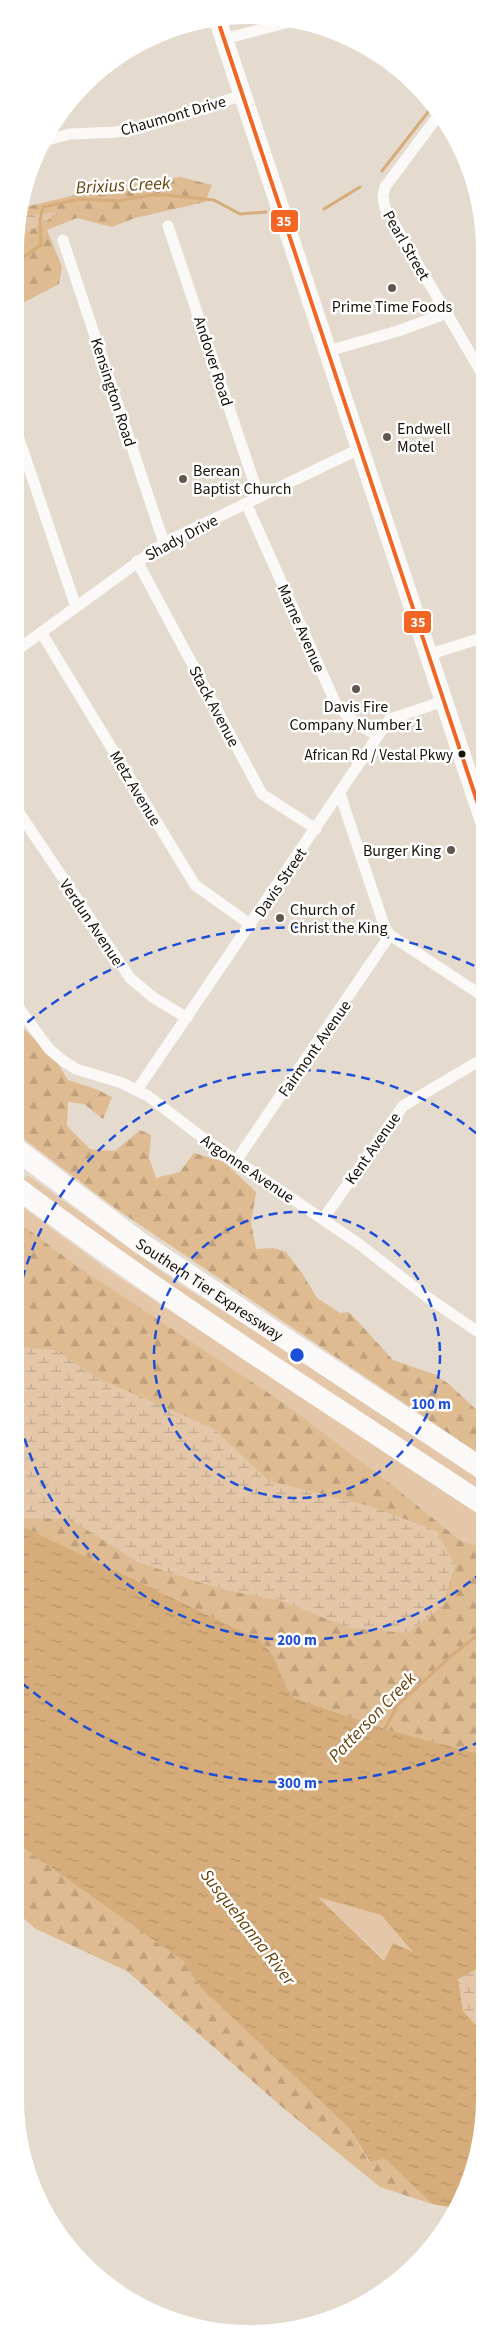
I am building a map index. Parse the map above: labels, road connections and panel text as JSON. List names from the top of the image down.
{
  "streets": {
    "highway": ["Southern Tier Expressway"],
    "street": [
      "Chaumont Drive",
      "Pearl Street",
      "Andover Road",
      "Kensington Road",
      "Shady Drive",
      "Marne Avenue",
      "Stack Avenue",
      "Metz Avenue",
      "Davis Street",
      "Verdun Avenue",
      "Fairmont Avenue",
      "Kent Avenue",
      "Argonne Avenue"
    ]
  },
  "crossings": [
    ["Andover Road", "Shady Drive"],
    ["Kensington Road", "Shady Drive"],
    ["Shady Drive", "Marne Avenue"],
    ["Shady Drive", "Stack Avenue"],
    ["Shady Drive", "Metz Avenue"],
    ["Marne Avenue", "Davis Street"],
    ["Stack Avenue", "Davis Street"],
    ["Metz Avenue", "Davis Street"],
    ["Davis Street", "Verdun Avenue"],
    ["Davis Street", "Argonne Avenue"],
    ["Fairmont Avenue", "Argonne Avenue"],
    ["Kent Avenue", "Argonne Avenue"]
  ],
  "water": ["Brixius Creek", "Patterson Creek", "Susquehanna River"],
  "places": [
    "Prime Time Foods",
    "Endwell Motel",
    "Berean Baptist Church",
    "Davis Fire Company Number 1",
    "African Rd / Vestal Pkwy",
    "Burger King",
    "Church of Christ the King"
  ],
  "lines": ["transit line 35"],
  "rings": ["100 m", "200 m", "300 m"]
}
